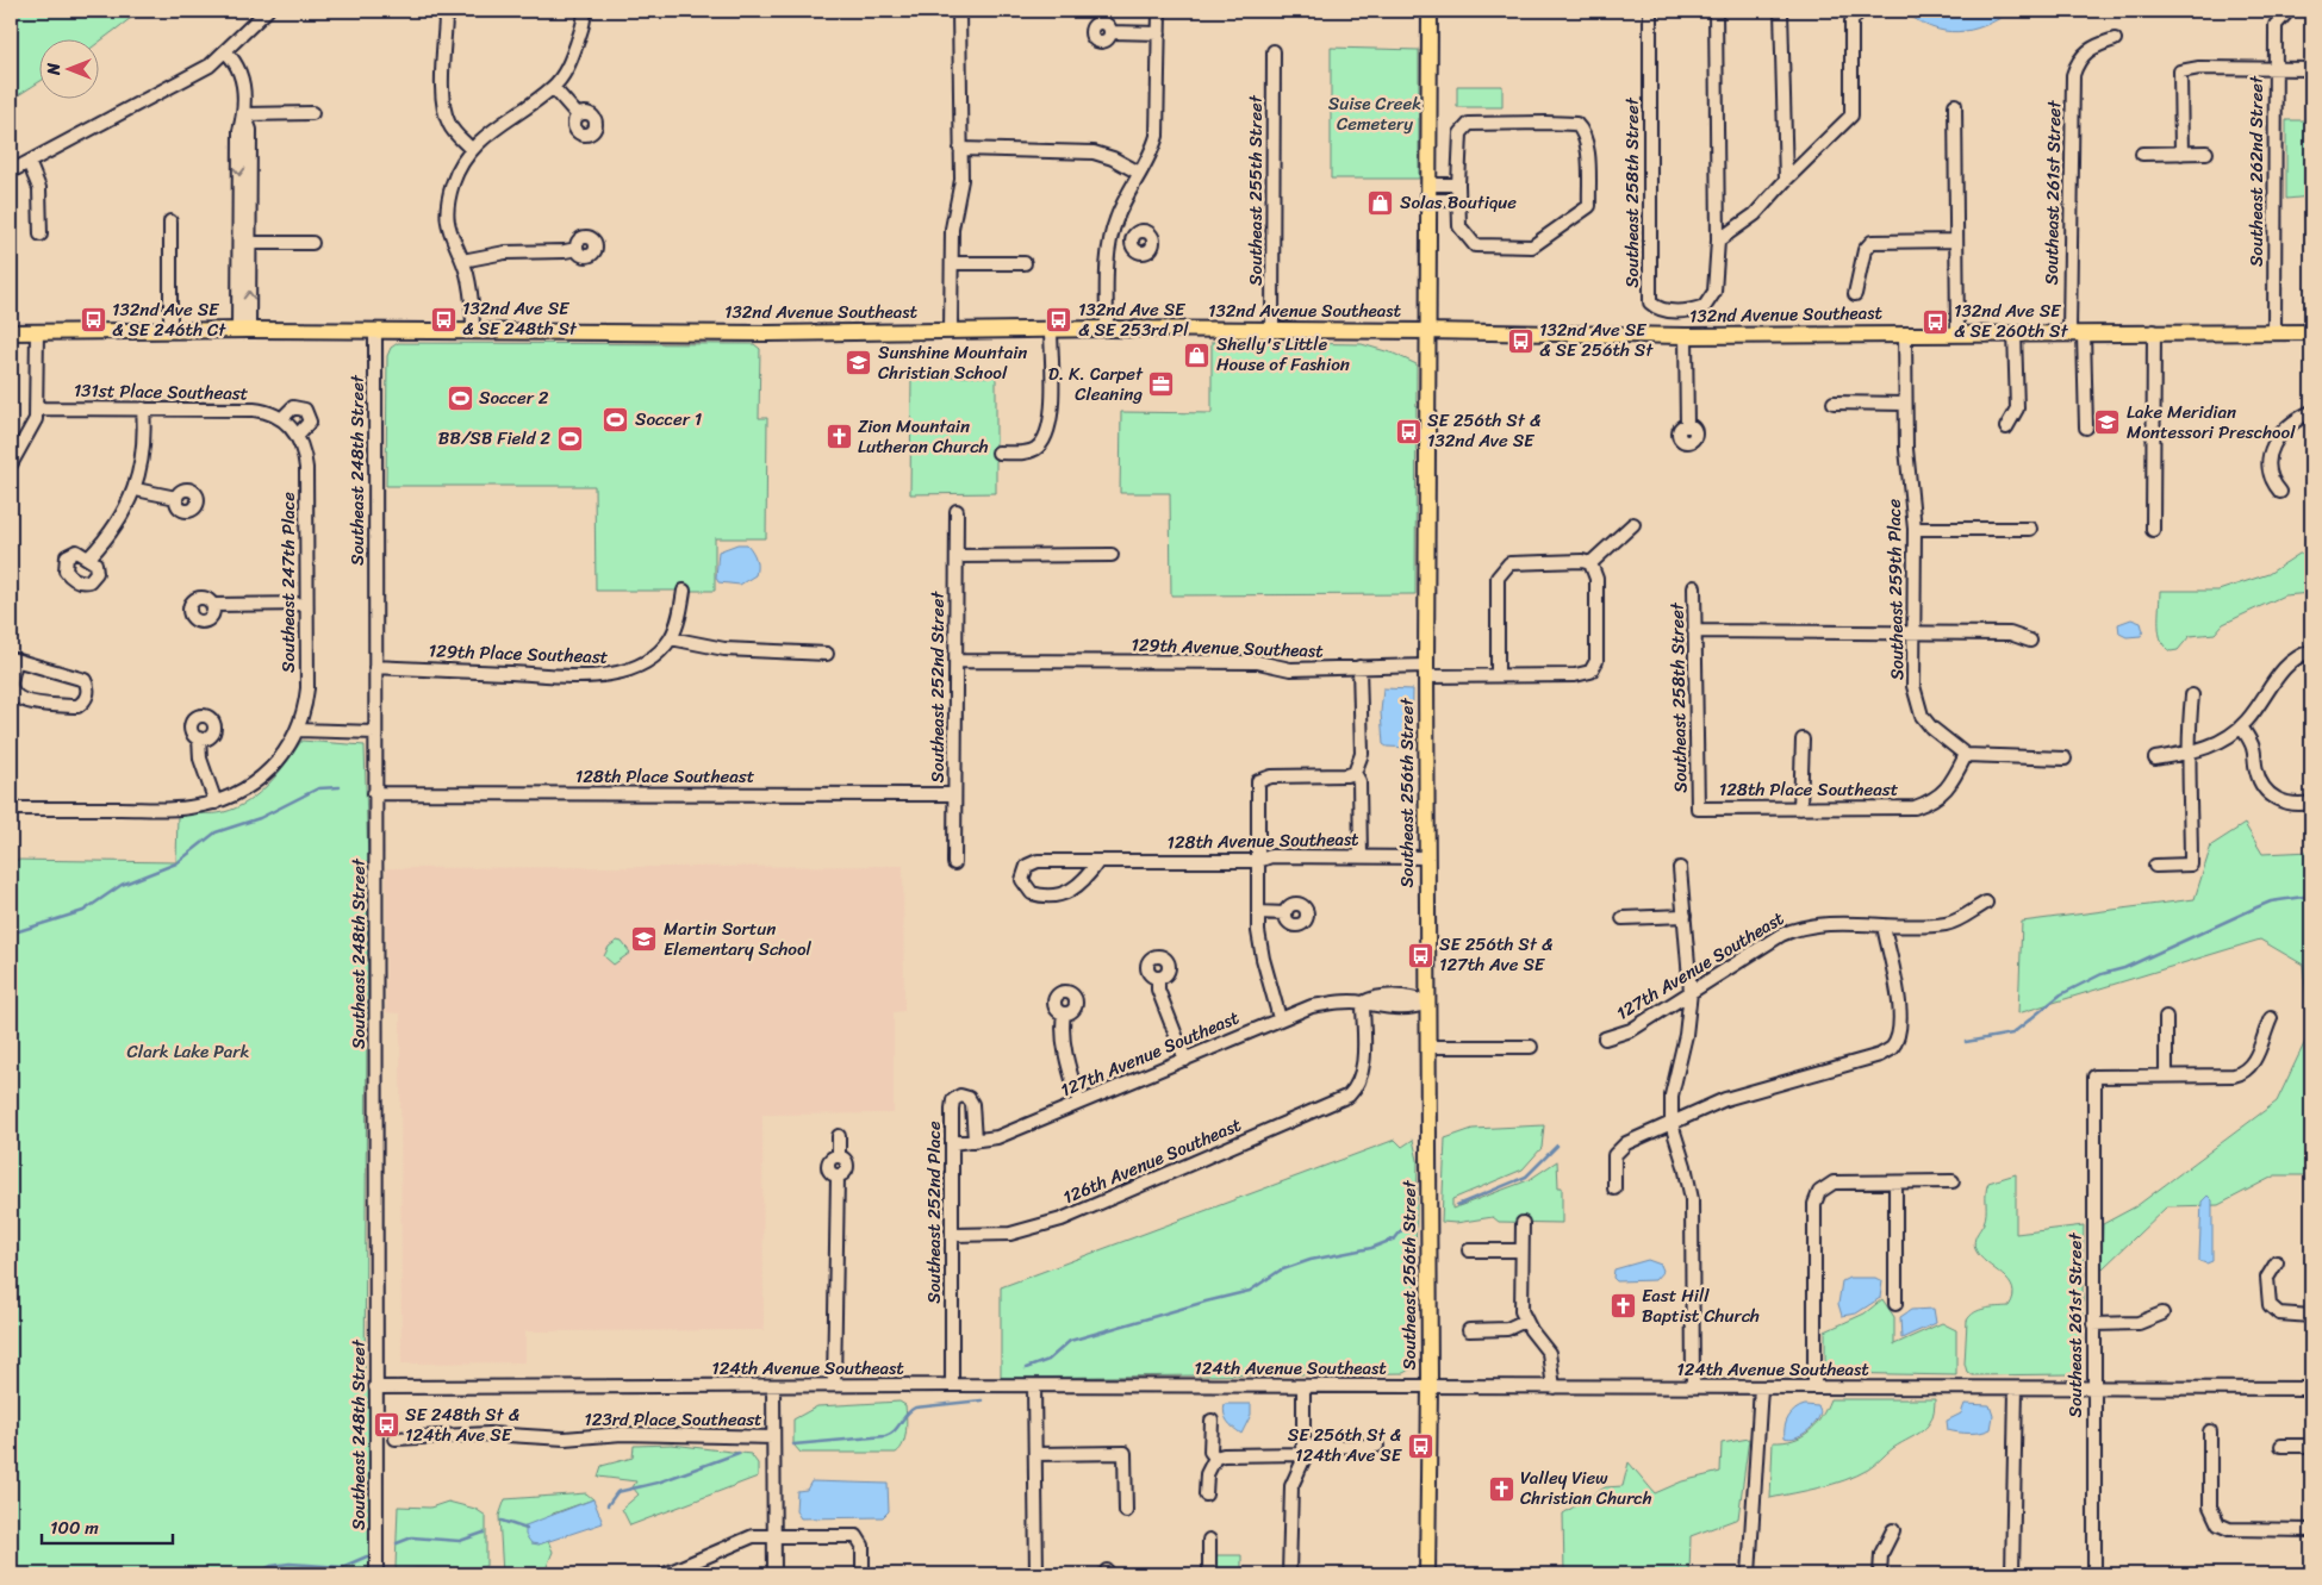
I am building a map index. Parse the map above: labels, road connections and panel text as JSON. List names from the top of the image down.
{
  "streets": {
    "main road": ["132nd Avenue Southeast", "Southeast 256th Street"],
    "street": [
      "Southeast 262nd Street",
      "Southeast 255th Street",
      "Southeast 258th Street",
      "Southeast 261st Street",
      "131st Place Southeast",
      "Southeast 248th Street",
      "Southeast 247th Place",
      "Southeast 259th Place",
      "129th Avenue Southeast",
      "129th Place Southeast",
      "Southeast 252nd Street",
      "128th Place Southeast",
      "128th Avenue Southeast",
      "127th Avenue Southeast",
      "126th Avenue Southeast",
      "Southeast 252nd Place",
      "124th Avenue Southeast",
      "123rd Place Southeast"
    ]
  },
  "crossings": [
    ["Southeast 262nd Street", "132nd Avenue Southeast"],
    ["Southeast 255th Street", "132nd Avenue Southeast"],
    ["Southeast 258th Street", "128th Place Southeast"],
    ["Southeast 261st Street", "132nd Avenue Southeast"],
    ["Southeast 261st Street", "124th Avenue Southeast"],
    ["132nd Avenue Southeast", "Southeast 248th Street"],
    ["132nd Avenue Southeast", "Southeast 259th Place"],
    ["132nd Avenue Southeast", "Southeast 256th Street"],
    ["131st Place Southeast", "Southeast 247th Place"],
    ["Southeast 248th Street", "129th Place Southeast"],
    ["Southeast 248th Street", "128th Place Southeast"],
    ["Southeast 248th Street", "124th Avenue Southeast"],
    ["Southeast 259th Place", "128th Place Southeast"],
    ["129th Avenue Southeast", "Southeast 252nd Street"],
    ["129th Avenue Southeast", "Southeast 256th Street"],
    ["Southeast 252nd Street", "128th Place Southeast"],
    ["Southeast 256th Street", "128th Avenue Southeast"],
    ["Southeast 256th Street", "127th Avenue Southeast"],
    ["Southeast 256th Street", "124th Avenue Southeast"],
    ["127th Avenue Southeast", "126th Avenue Southeast"],
    ["127th Avenue Southeast", "Southeast 252nd Place"],
    ["126th Avenue Southeast", "Southeast 252nd Place"],
    ["Southeast 252nd Place", "124th Avenue Southeast"]
  ],
  "parks": ["Suise Creek Cemetery", "Clark Lake Park"],
  "places": {
    "shop": ["Solas Boutique", "Shelly's Little House of Fashion"],
    "bus stop": [
      "132nd Ave SE & SE 248th St",
      "132nd Ave SE & SE 246th Ct",
      "132nd Ave SE & SE 253rd Pl",
      "132nd Ave SE & SE 260th St",
      "132nd Ave SE & SE 256th St",
      "SE 256th St & 132nd Ave SE",
      "SE 256th St & 127th Ave SE",
      "SE 248th St & 124th Ave SE",
      "SE 256th St & 124th Ave SE"
    ],
    "school or university": ["Sunshine Mountain Christian School", "Lake Meridian Montessori Preschool", "Martin Sortun Elementary School"],
    "office": ["D. K. Carpet Cleaning"],
    "sports": ["Soccer 2", "Soccer 1", "BB/SB Field 2"],
    "church": ["Zion Mountain Lutheran Church", "East Hill Baptist Church", "Valley View Christian Church"]
  },
  "scale_bar": "100 m",
  "north": "left"
}
